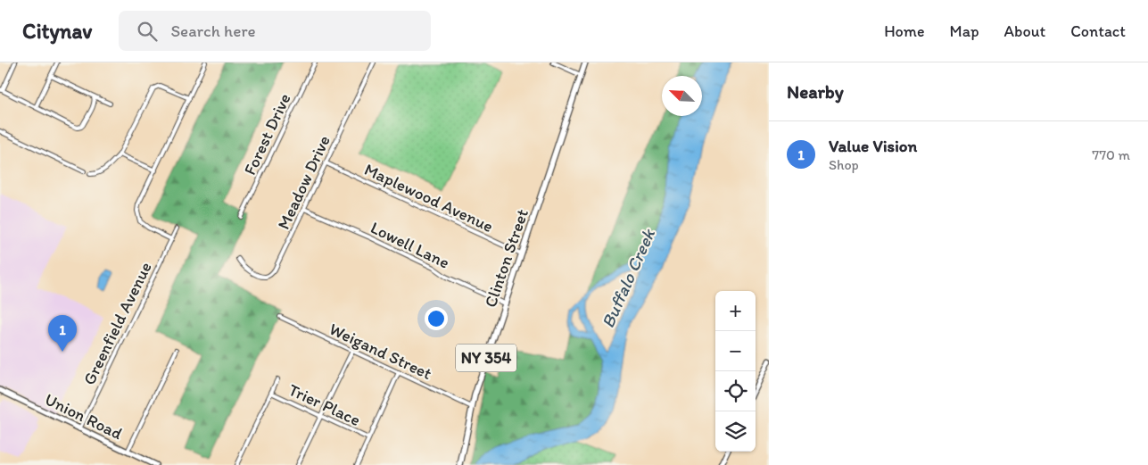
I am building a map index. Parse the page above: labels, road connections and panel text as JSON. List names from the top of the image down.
{
  "streets": {
    "main road": ["Clinton Street", "NY 354", "Union Road"],
    "street": [
      "Forest Drive",
      "Meadow Drive",
      "Maplewood Avenue",
      "Lowell Lane",
      "Greenfield Avenue",
      "Weigand Street",
      "Trier Place"
    ]
  },
  "crossings": [
    ["Meadow Drive", "Maplewood Avenue"],
    ["Meadow Drive", "Lowell Lane"],
    ["Maplewood Avenue", "Clinton Street"],
    ["Lowell Lane", "Clinton Street"],
    ["Clinton Street", "Weigand Street"],
    ["Greenfield Avenue", "Union Road"]
  ],
  "water": ["Buffalo Creek"],
  "north": "top left",
  "page": {
    "header": "Citynav",
    "search": "Search here",
    "nav": [
      "Home",
      "Map",
      "About",
      "Contact"
    ],
    "heading": "Nearby",
    "list": [
      {
        "mark": "1",
        "name": "Value Vision",
        "note": "Shop",
        "value": "770 m"
      }
    ],
    "map_buttons": ["+", "−"],
    "pins": "1"
  }
}
